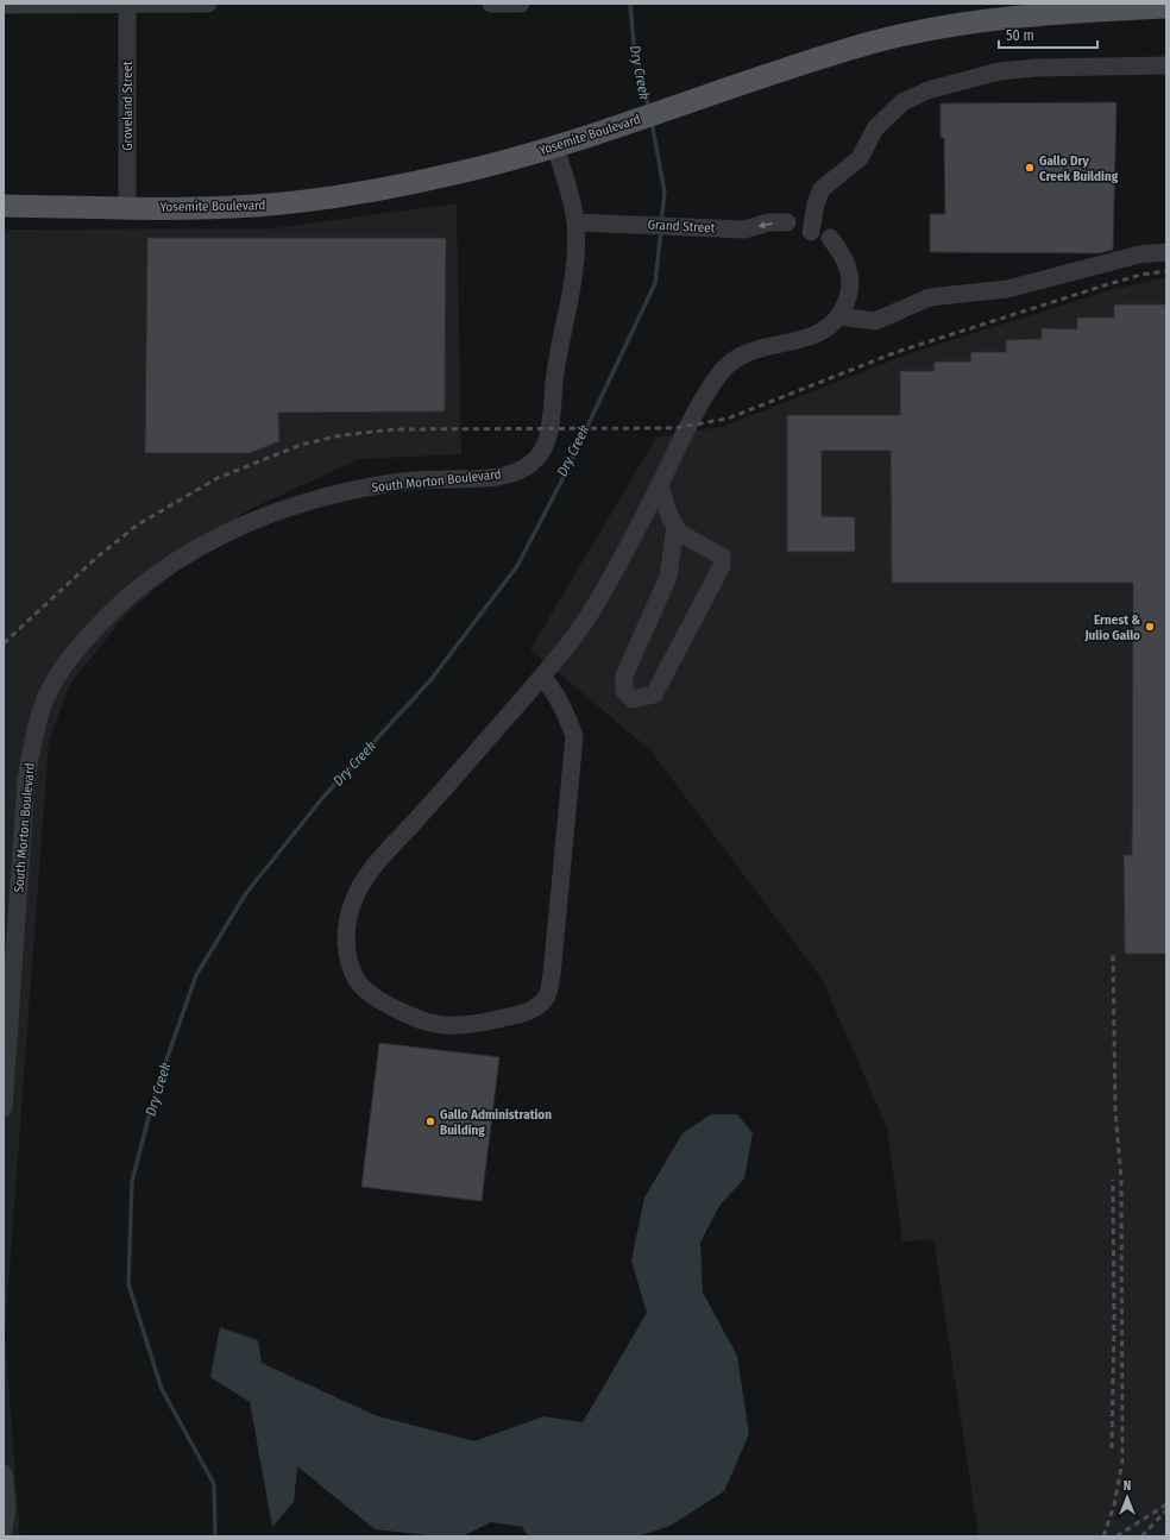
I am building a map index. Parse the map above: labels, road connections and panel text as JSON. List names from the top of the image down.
{
  "streets": {
    "main road": ["Yosemite Boulevard"],
    "street": ["Groveland Street", "Grand Street", "South Morton Boulevard"]
  },
  "crossings": [
    ["Groveland Street", "Yosemite Boulevard"],
    ["Yosemite Boulevard", "South Morton Boulevard"],
    ["Grand Street", "South Morton Boulevard"]
  ],
  "one_way": ["Grand Street"],
  "water": ["Dry Creek"],
  "places": ["Gallo Dry Creek Building", "Ernest & Julio Gallo", "Gallo Administration Building"],
  "scale_bar": "50 m",
  "north": "top"
}
